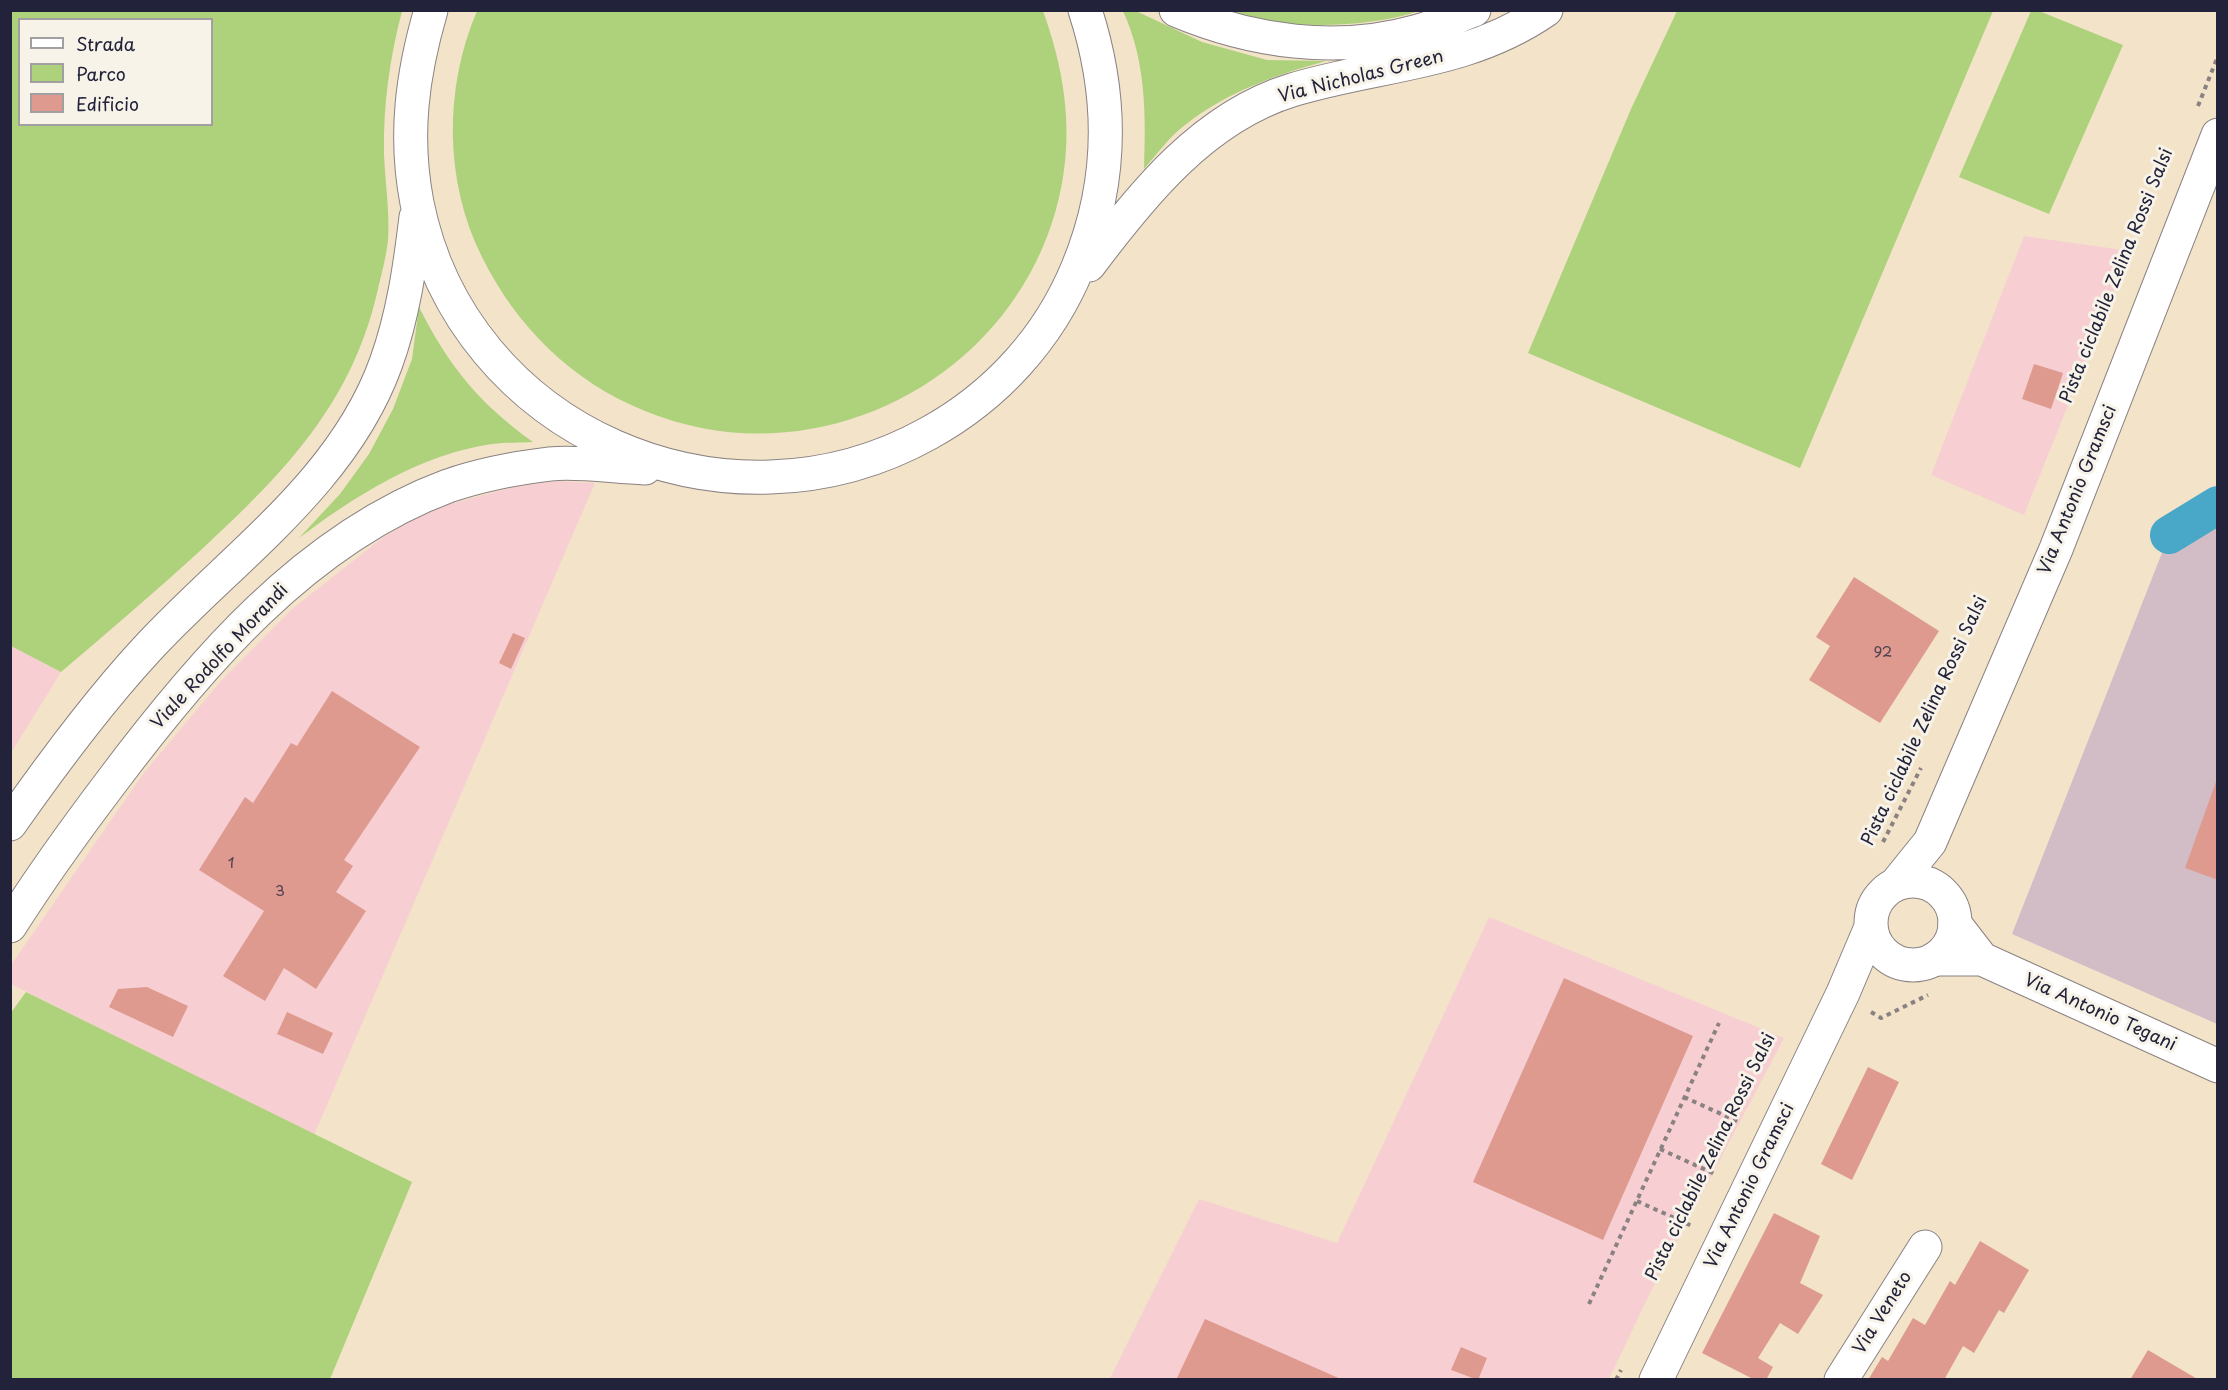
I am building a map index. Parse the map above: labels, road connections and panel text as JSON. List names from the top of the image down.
{
  "streets": {
    "street": [
      "Via Nicholas Green",
      "Via Antonio Gramsci",
      "Viale Rodolfo Morandi",
      "Via Antonio Tegani",
      "Via Veneto"
    ],
    "path": ["Pista ciclabile Zelina Rossi Salsi"]
  },
  "crossings": [
    ["Via Nicholas Green", "Viale Rodolfo Morandi"],
    ["Via Antonio Gramsci", "Via Antonio Tegani"]
  ],
  "house_numbers": ["92", "1", "3"],
  "legend": ["Strada", "Parco", "Edificio"]
}
